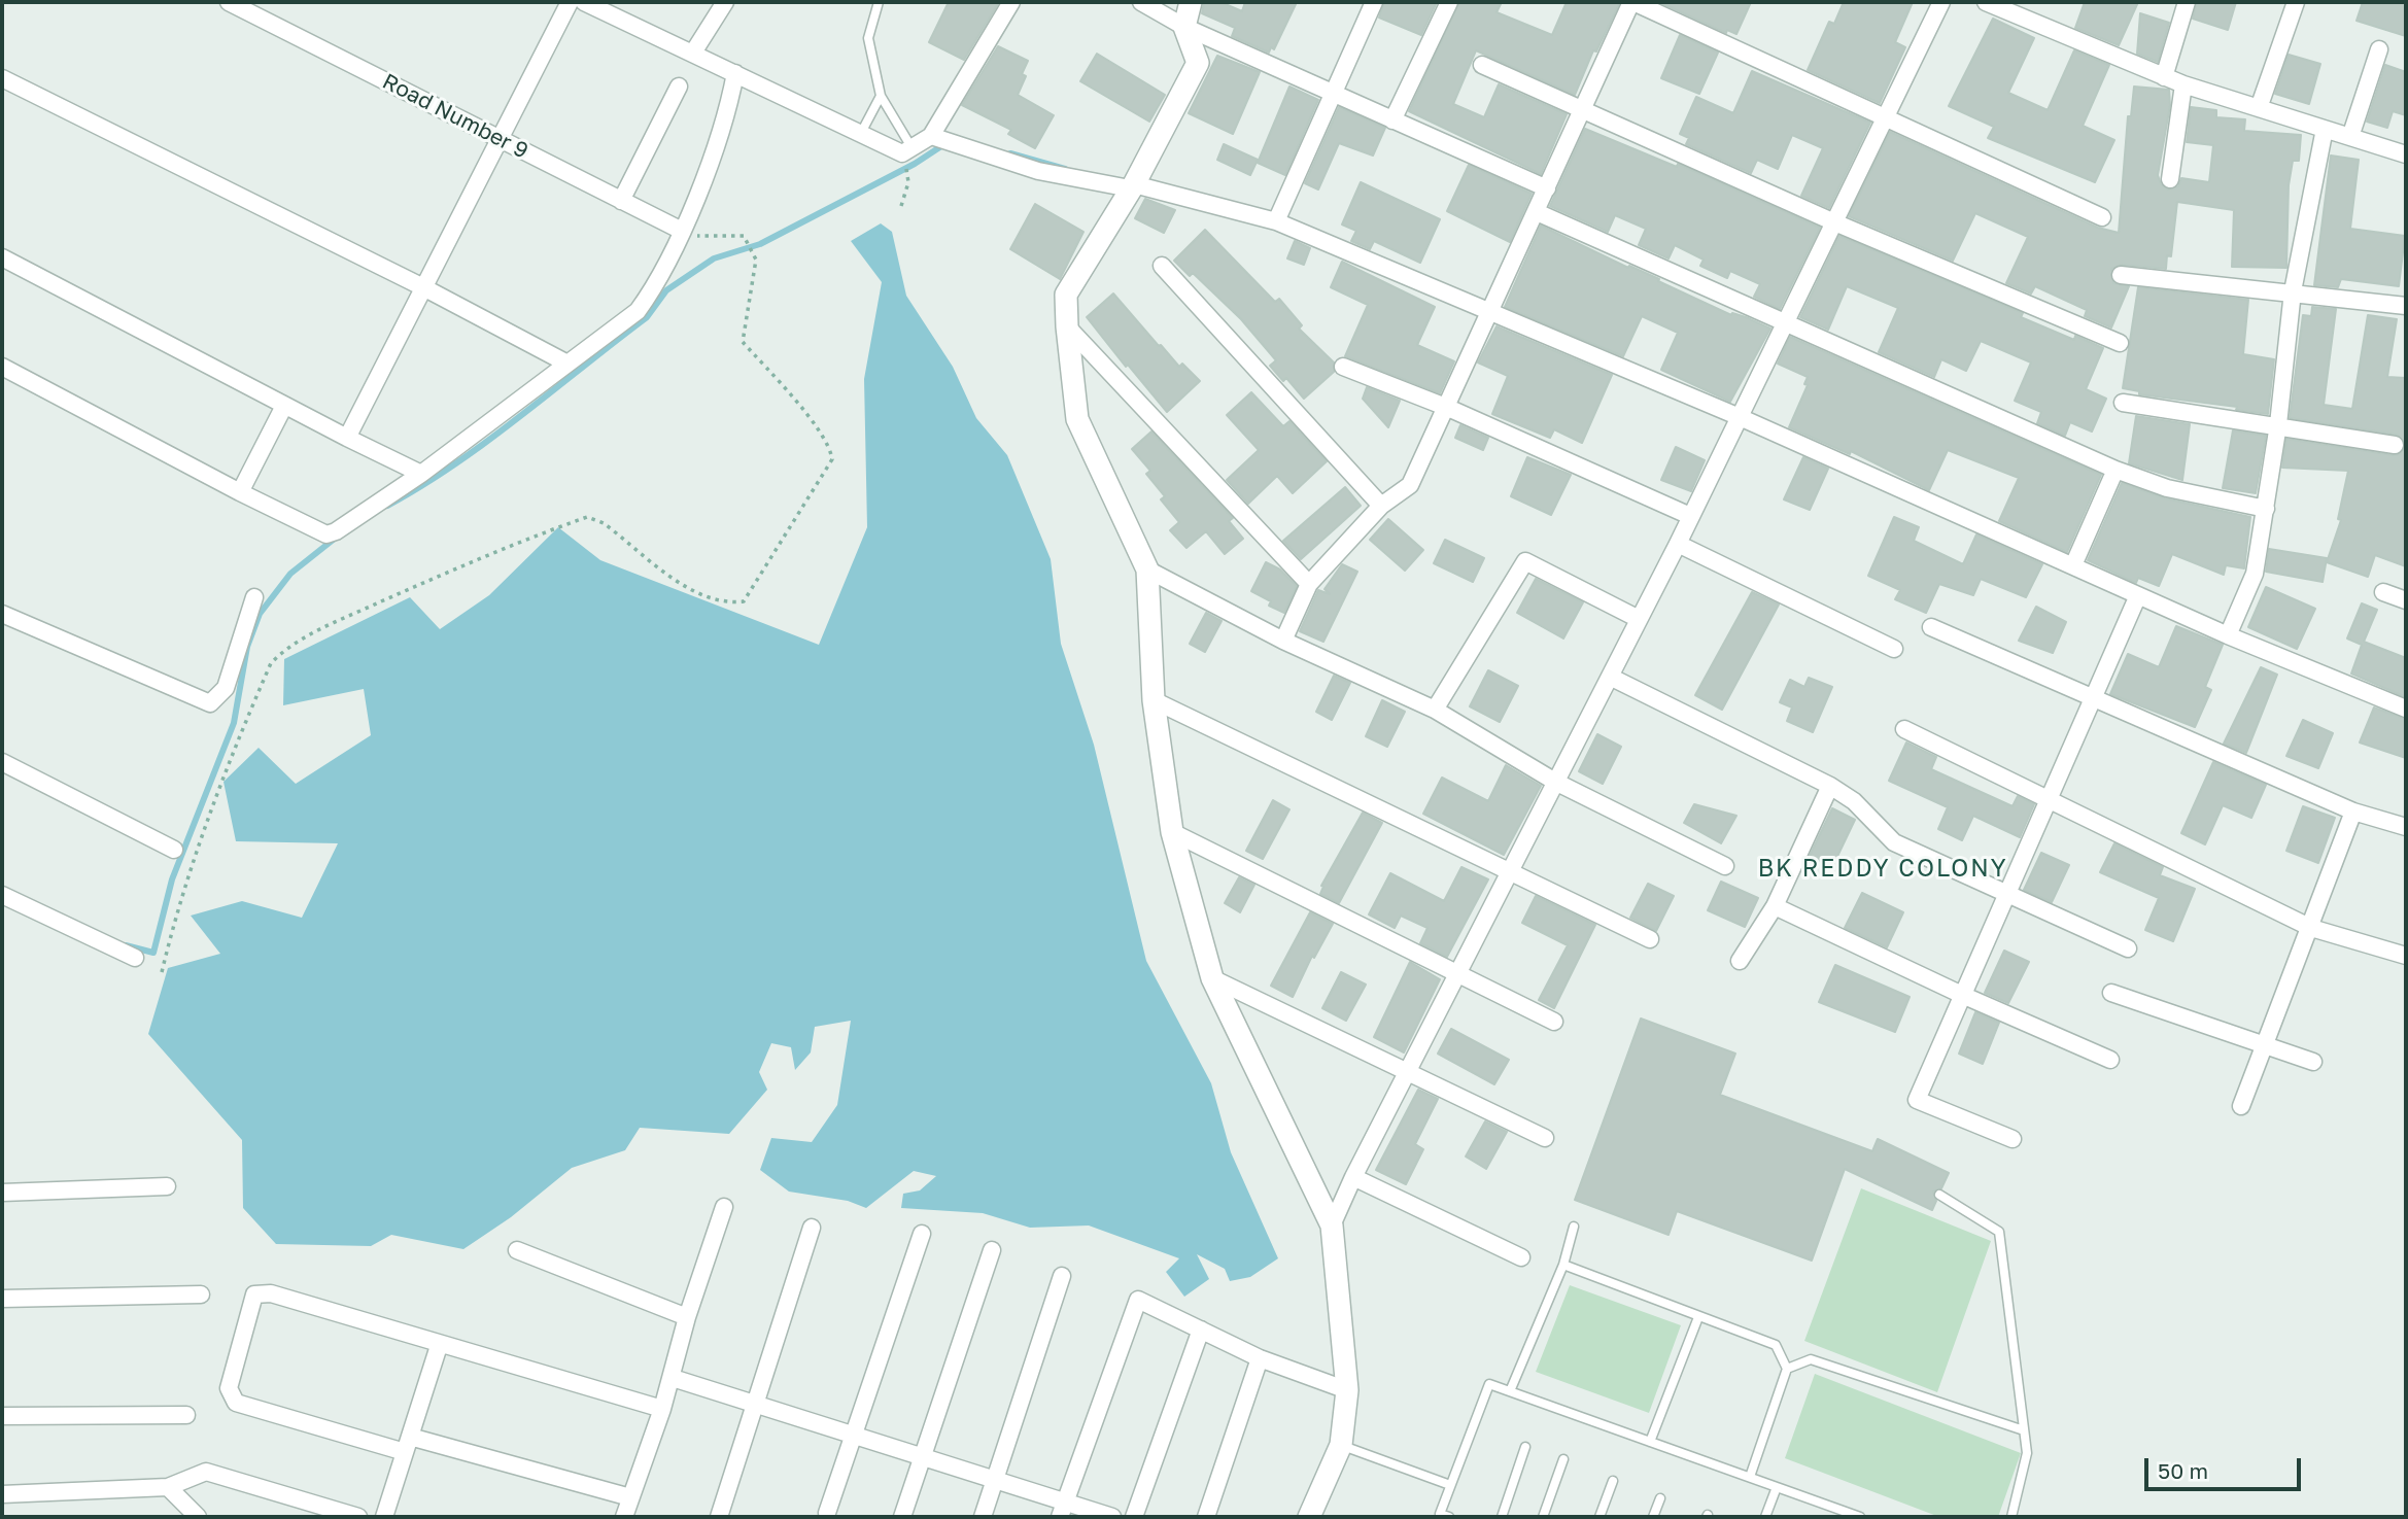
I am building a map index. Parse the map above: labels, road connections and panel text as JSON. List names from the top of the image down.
{
  "streets": {
    "street": ["Road Number 9"]
  },
  "districts": ["BK REDDY COLONY"],
  "scale_bar": "50 m"
}
